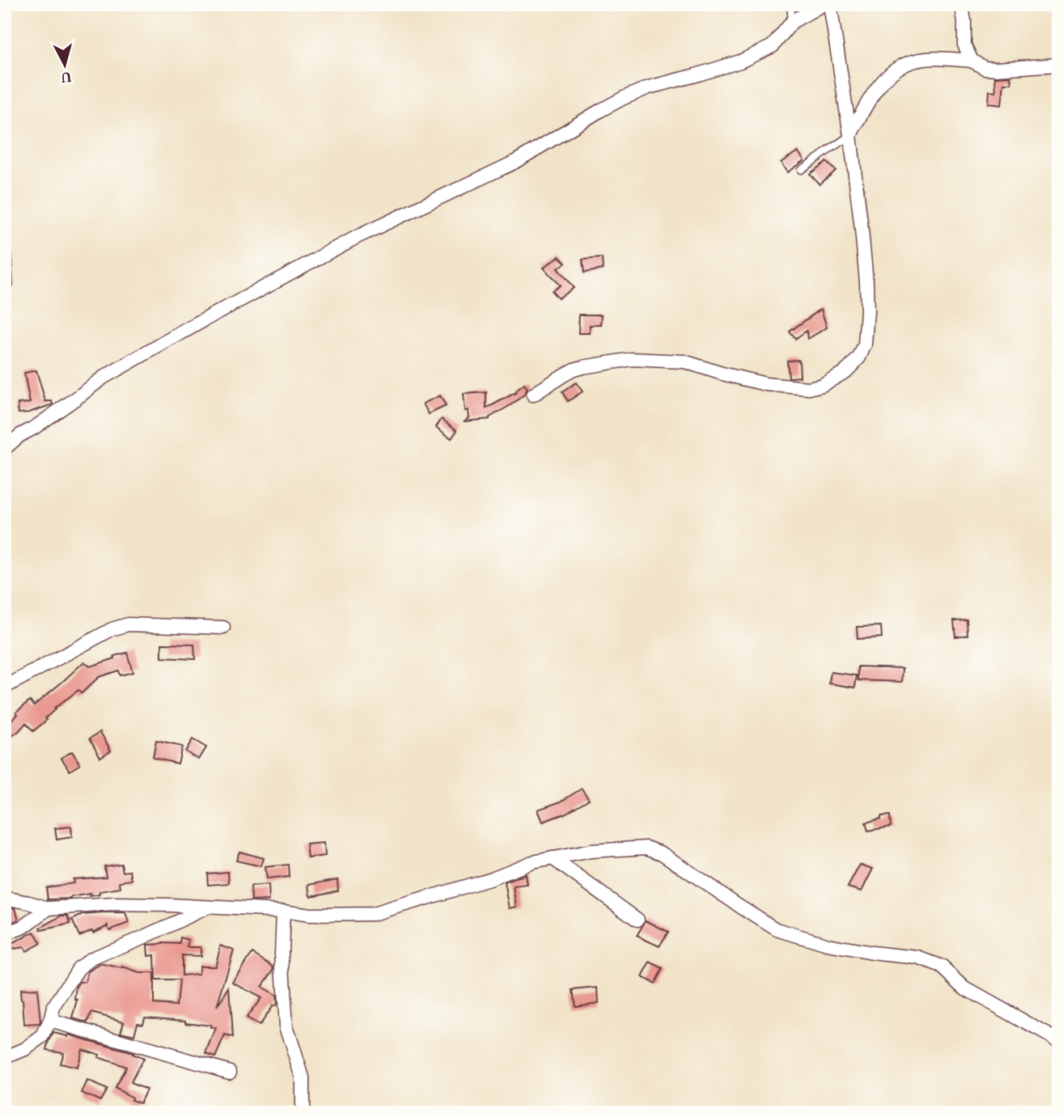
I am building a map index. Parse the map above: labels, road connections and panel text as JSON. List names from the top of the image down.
{
  "north": "bottom"
}
